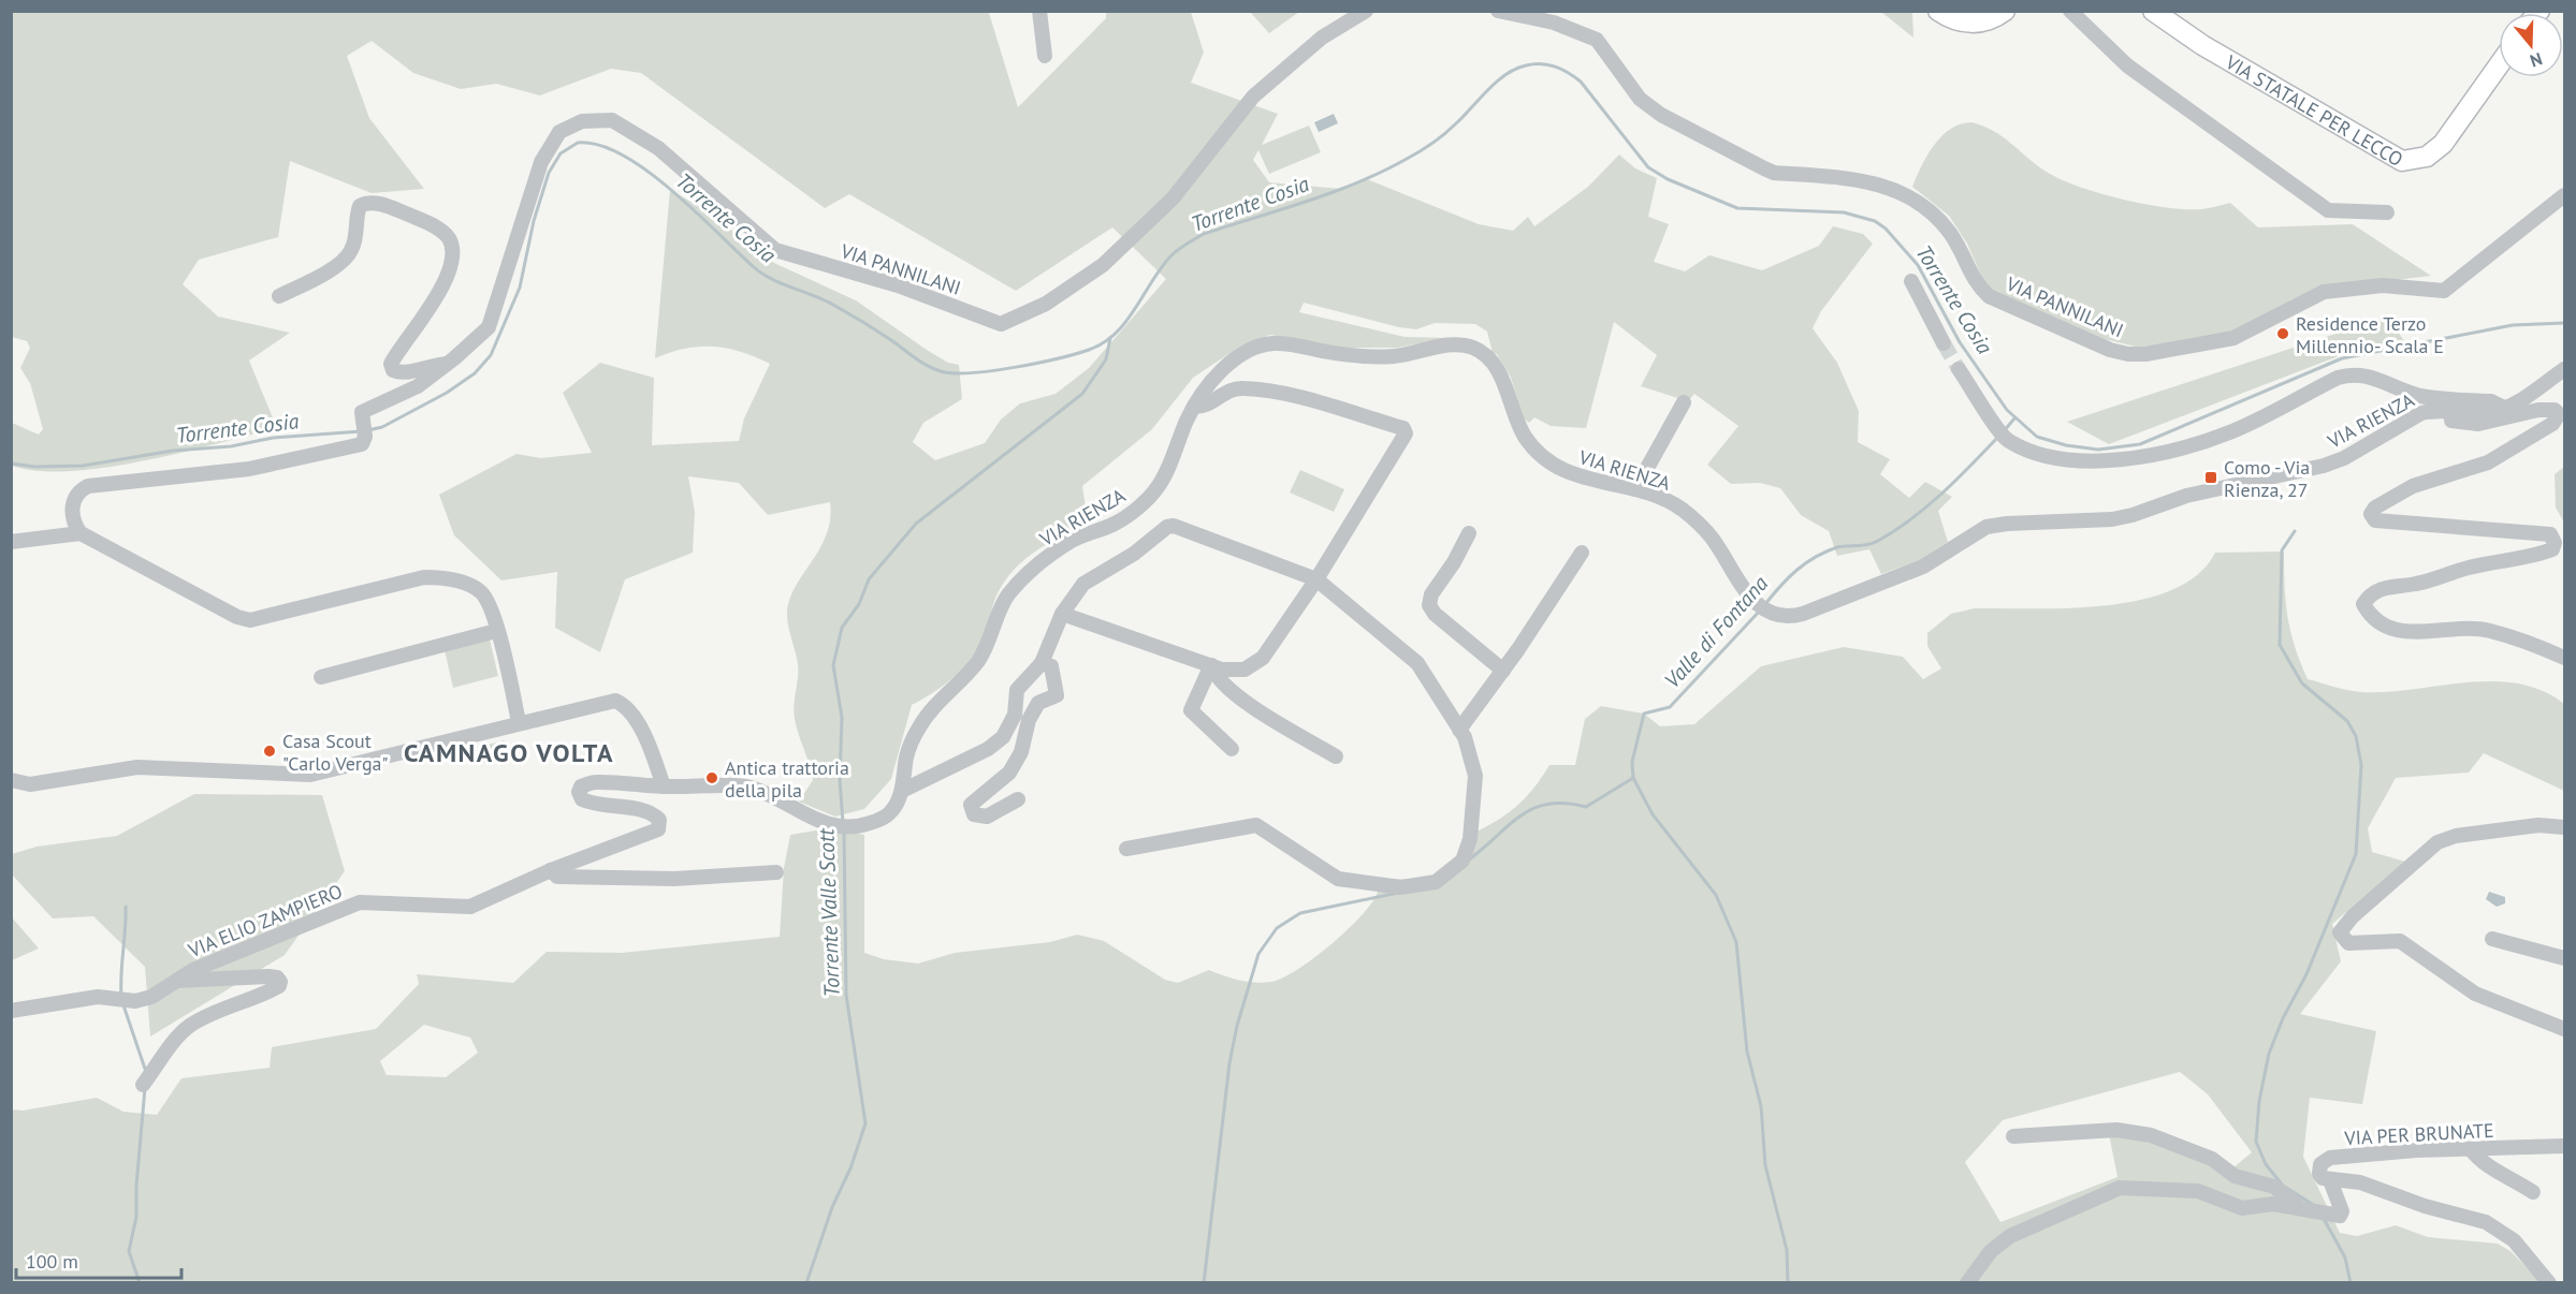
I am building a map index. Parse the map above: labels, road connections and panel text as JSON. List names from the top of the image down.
{
  "streets": {
    "main road": ["VIA STATALE PER LECCO"],
    "street": [
      "VIA PANNILANI",
      "VIA RIENZA",
      "VIA ELIO ZAMPIERO",
      "VIA PER BRUNATE"
    ]
  },
  "crossings": [
    ["VIA RIENZA", "VIA ELIO ZAMPIERO"]
  ],
  "districts": ["CAMNAGO VOLTA"],
  "water": ["Torrente Cosia", "Valle di Fontana", "Torrente Valle Scott"],
  "places": {
    "other": ["Residence Terzo Millennio- Scala E", "Casa Scout \"Carlo Verga\"", "Antica trattoria della pila"],
    "transit": ["Como - Via Rienza, 27"]
  },
  "scale_bar": "100 m",
  "north": "bottom"
}
